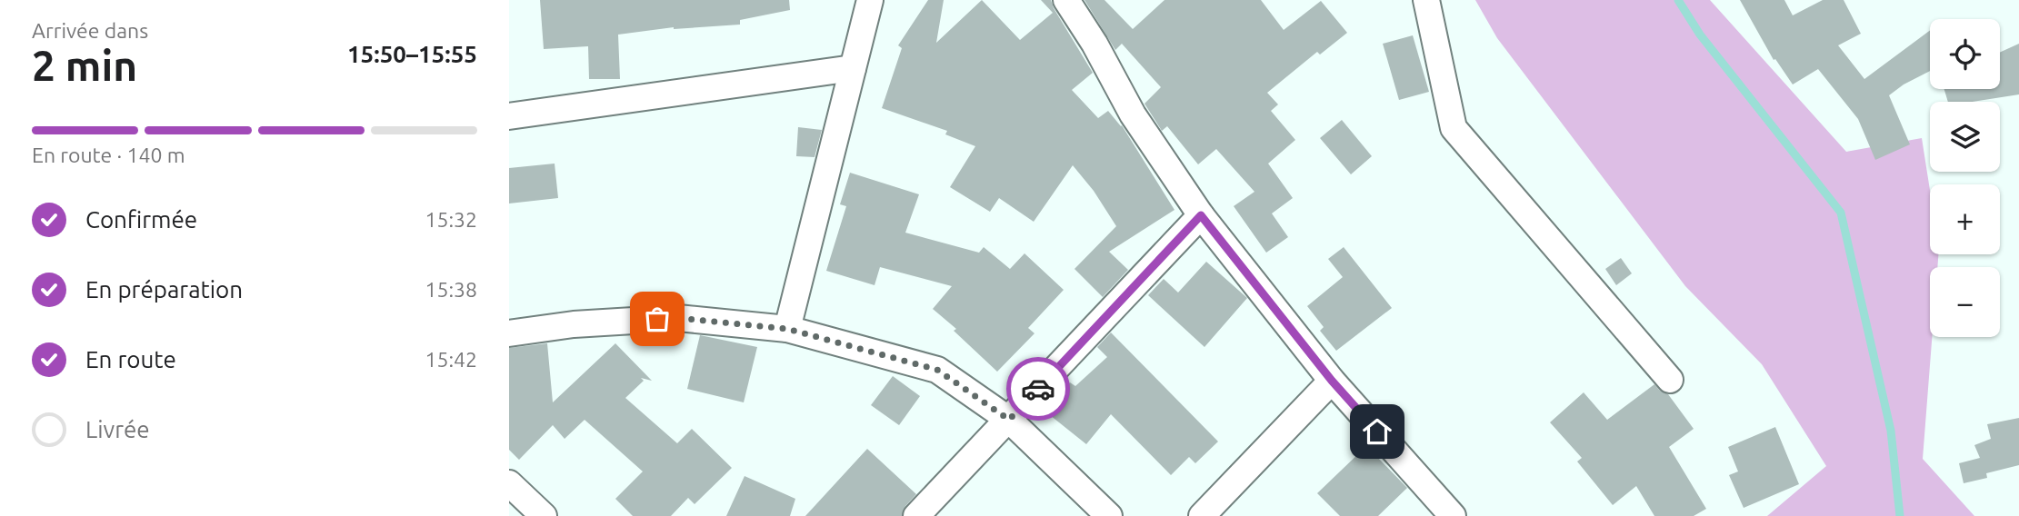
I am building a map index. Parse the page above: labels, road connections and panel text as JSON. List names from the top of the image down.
{
  "page": {
    "heading": ["2 min", "Arrivée dans", "15:50–15:55"],
    "map_buttons": ["+", "−"],
    "bar": "En route · 140 m",
    "list": [
      ["Confirmée", "15:32"],
      ["En préparation", "15:38"],
      ["En route", "15:42"],
      "Livrée"
    ]
  }
}
